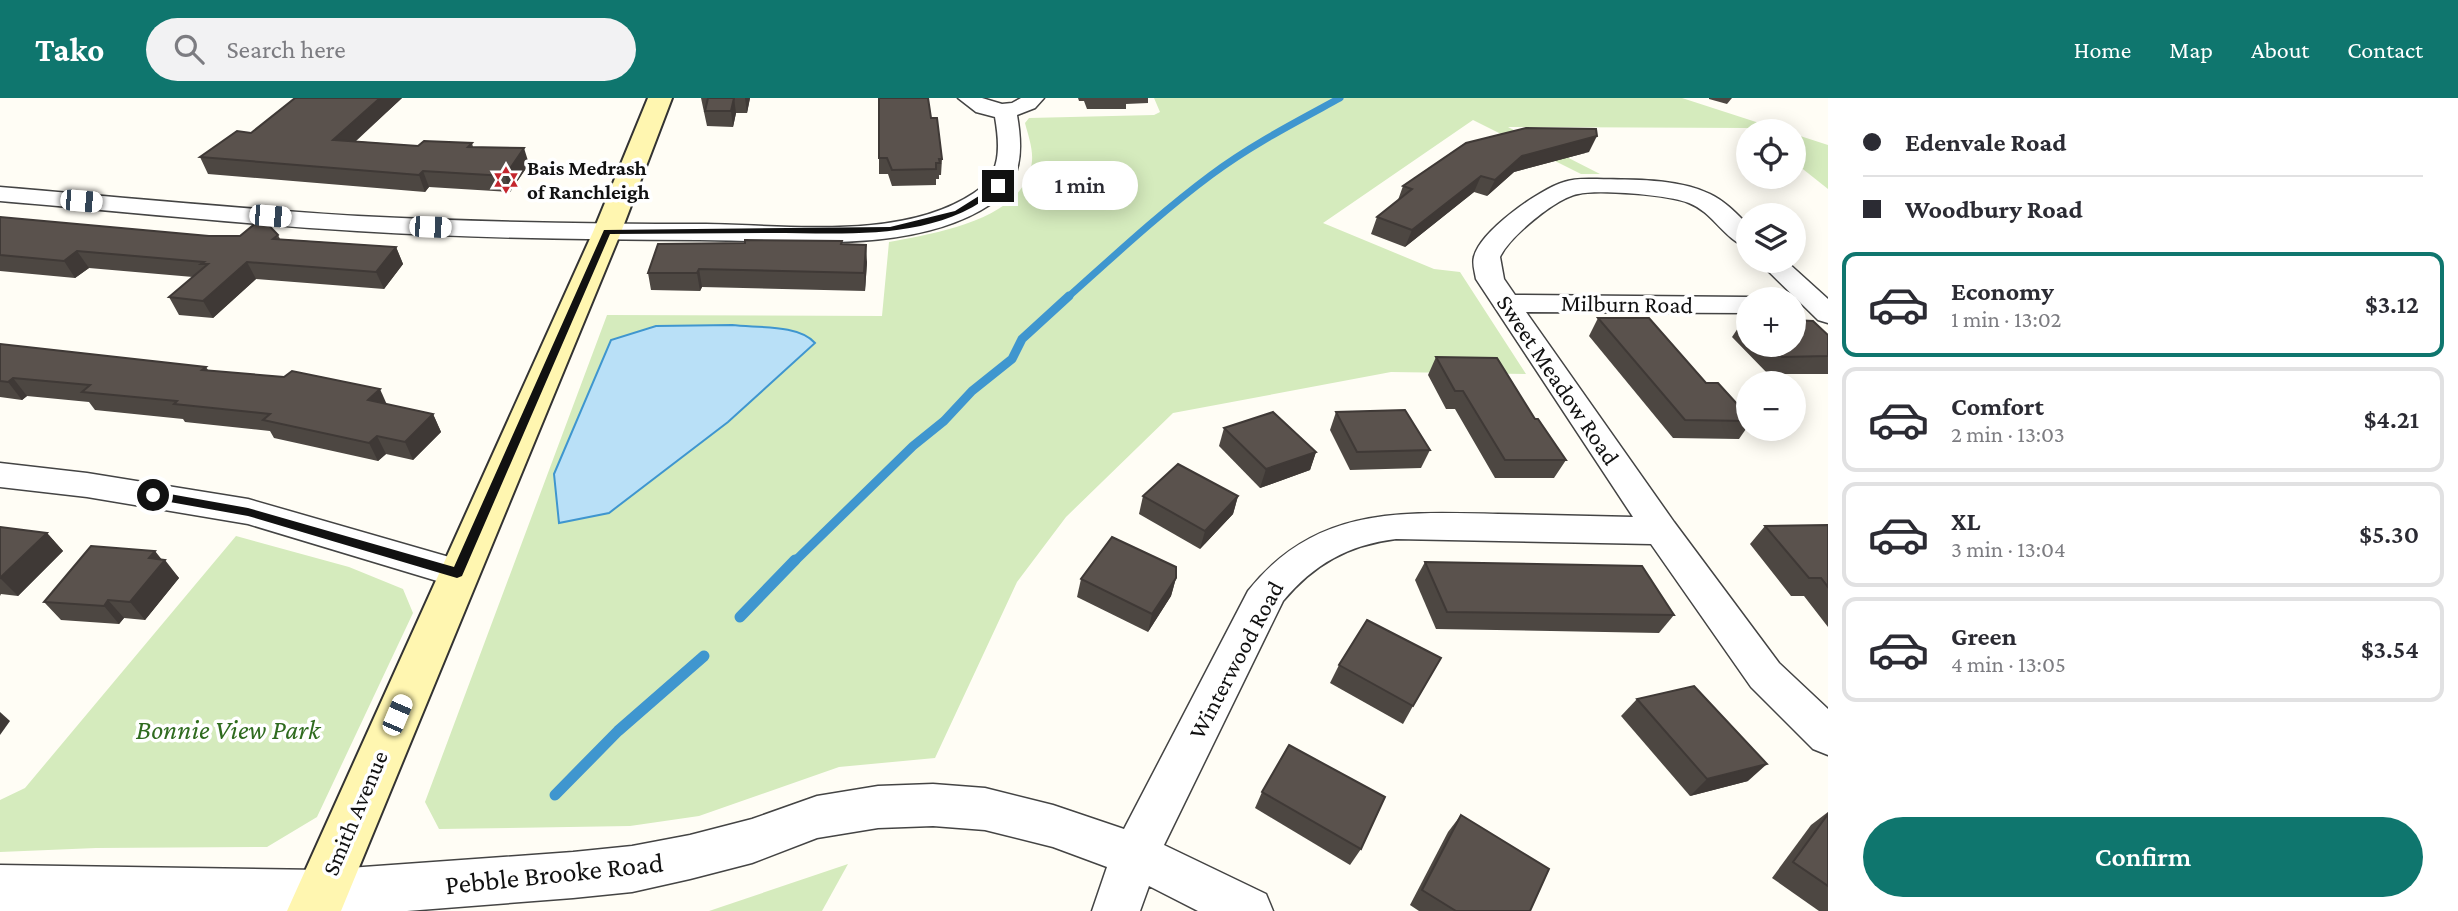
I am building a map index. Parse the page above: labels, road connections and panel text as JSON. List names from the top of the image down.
{
  "streets": {
    "main road": ["Smith Avenue"],
    "street": [
      "Milburn Road",
      "Sweet Meadow Road",
      "Winterwood Road",
      "Pebble Brooke Road"
    ]
  },
  "crossings": [
    ["Milburn Road", "Sweet Meadow Road"],
    ["Sweet Meadow Road", "Winterwood Road"],
    ["Winterwood Road", "Pebble Brooke Road"],
    ["Smith Avenue", "Pebble Brooke Road"]
  ],
  "parks": ["Bonnie View Park"],
  "places": {
    "synagogue": ["Bais Medrash of Ranchleigh"]
  },
  "page": {
    "header": "Tako",
    "search": "Search here",
    "nav": [
      "Home",
      "Map",
      "About",
      "Contact"
    ],
    "banner": ["Edenvale Road", "Woodbury Road"],
    "map_buttons": ["+", "−"],
    "bubble": "1 min",
    "list": [
      {
        "name": "Economy",
        "note": "1 min · 13:02",
        "value": "$3.12"
      },
      {
        "name": "Comfort",
        "note": "2 min · 13:03",
        "value": "$4.21"
      },
      {
        "name": "XL",
        "note": "3 min · 13:04",
        "value": "$5.30"
      },
      {
        "name": "Green",
        "note": "4 min · 13:05",
        "value": "$3.54"
      }
    ],
    "buttons": "Confirm"
  }
}
